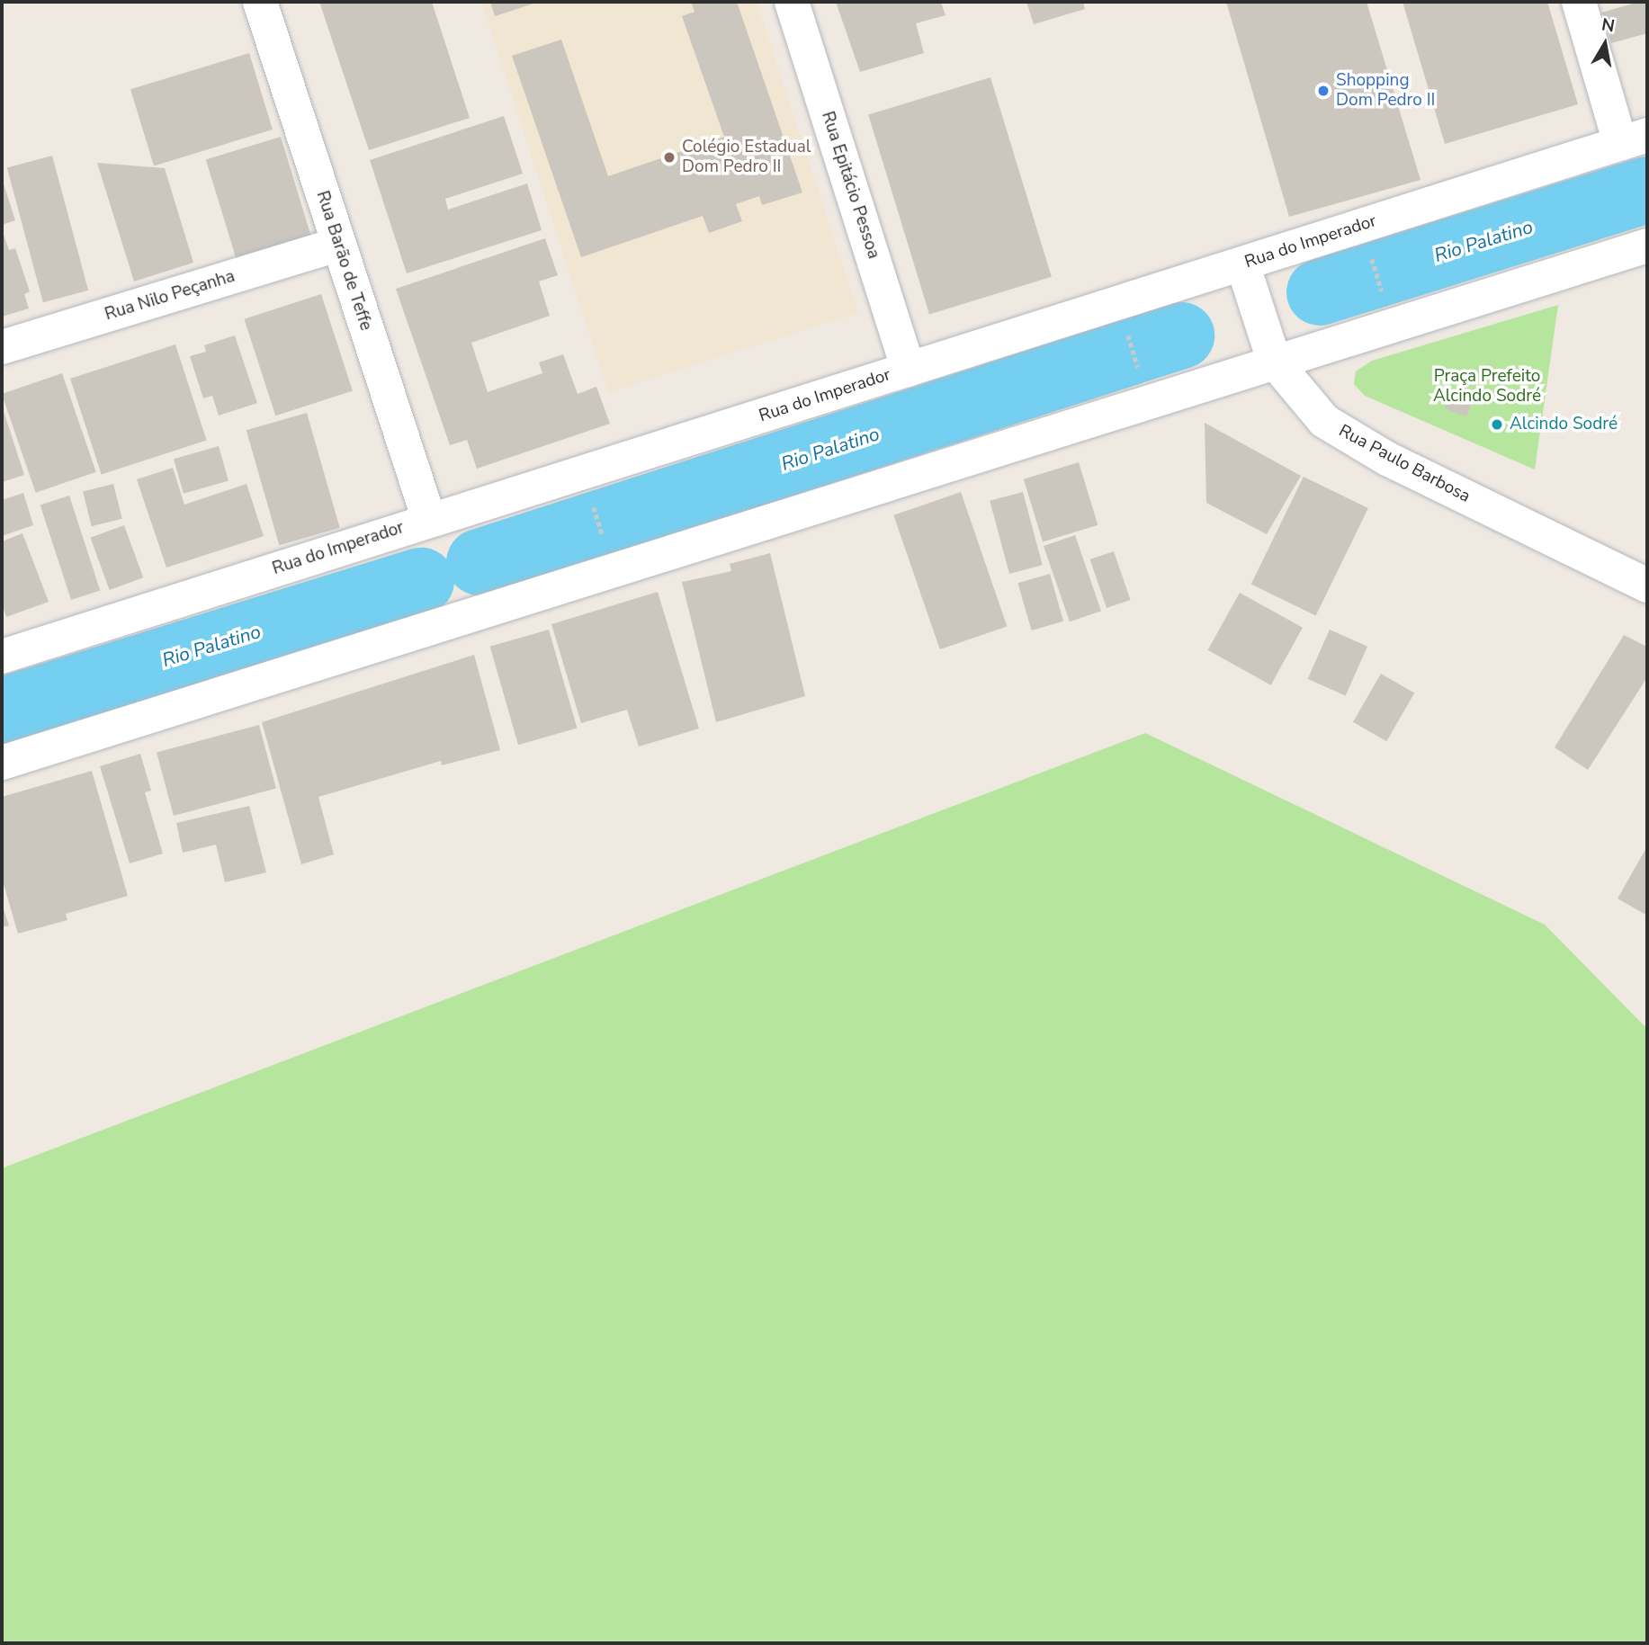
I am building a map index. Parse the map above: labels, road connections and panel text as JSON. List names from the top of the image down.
{
  "streets": {
    "main road": [
      "Rua Epitácio Pessoa",
      "Rua do Imperador",
      "Rua Barão de Teffe",
      "Rua Nilo Peçanha",
      "Rua Paulo Barbosa"
    ]
  },
  "crossings": [
    ["Rua Epitácio Pessoa", "Rua do Imperador"],
    ["Rua do Imperador", "Rua Barão de Teffe"],
    ["Rua do Imperador", "Rua Paulo Barbosa"],
    ["Rua Barão de Teffe", "Rua Nilo Peçanha"]
  ],
  "water": ["Rio Palatino"],
  "parks": ["Praça Prefeito Alcindo Sodré"],
  "places": ["Shopping Dom Pedro II", "Colégio Estadual Dom Pedro II", "Alcindo Sodré"],
  "north": "top"
}
